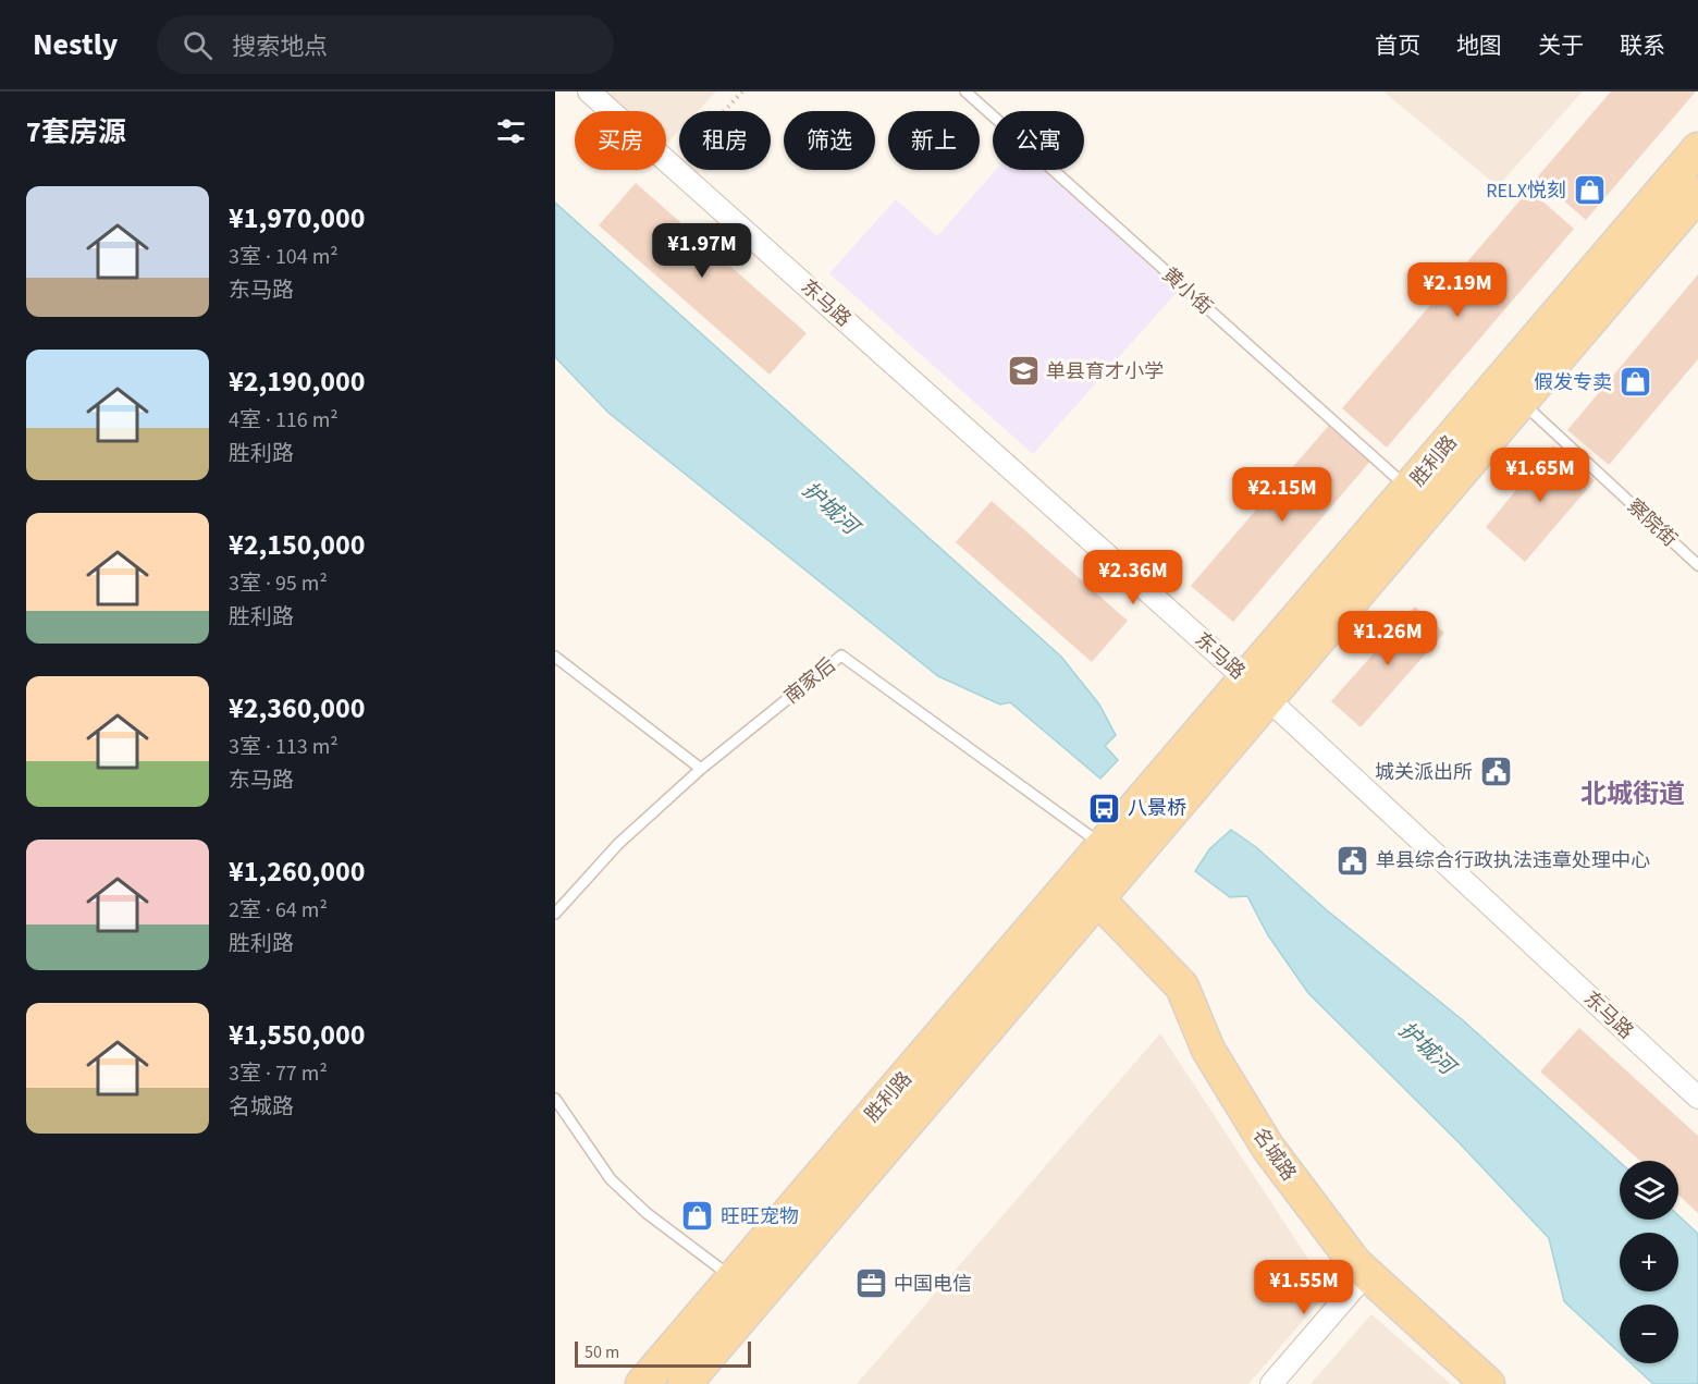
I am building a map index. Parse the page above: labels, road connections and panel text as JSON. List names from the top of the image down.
{
  "streets": {
    "main road": ["胜利路", "名城路"],
    "street": ["东马路"],
    "lane": ["黄小街", "察院街", "南家后"]
  },
  "crossings": [
    ["黄小街", "胜利路"],
    ["东马路", "胜利路"],
    ["胜利路", "察院街"],
    ["胜利路", "南家后"],
    ["胜利路", "名城路"]
  ],
  "districts": ["北城街道"],
  "water": ["护城河"],
  "places": {
    "shop": ["RELX悦刻", "假发专卖", "旺旺宠物"],
    "school or university": ["单县育才小学"],
    "public building": ["城关派出所", "单县综合行政执法违章处理中心"],
    "bus stop": ["八景桥"],
    "office": ["中国电信"]
  },
  "scale_bar": "50 m",
  "page": {
    "header": "Nestly",
    "search": "搜索地点",
    "nav": [
      "首页",
      "地图",
      "关于",
      "联系"
    ],
    "heading": "7套房源",
    "chip": [
      "买房",
      "租房",
      "筛选",
      "新上",
      "公寓"
    ],
    "list": [
      {
        "name": "¥1,970,000",
        "note": "3室 · 104 m² · 东马路"
      },
      {
        "name": "¥2,190,000",
        "note": "4室 · 116 m² · 胜利路"
      },
      {
        "name": "¥2,150,000",
        "note": "3室 · 95 m² · 胜利路"
      },
      {
        "name": "¥2,360,000",
        "note": "3室 · 113 m² · 东马路"
      },
      {
        "name": "¥1,260,000",
        "note": "2室 · 64 m² · 胜利路"
      },
      {
        "name": "¥1,550,000",
        "note": "3室 · 77 m² · 名城路"
      }
    ],
    "price": [
      "¥1.97M",
      "¥2.19M",
      "¥1.65M",
      "¥2.15M",
      "¥2.36M",
      "¥1.26M",
      "¥1.55M"
    ],
    "map_buttons": ["+", "−"],
    "scale": "50 m"
  }
}
